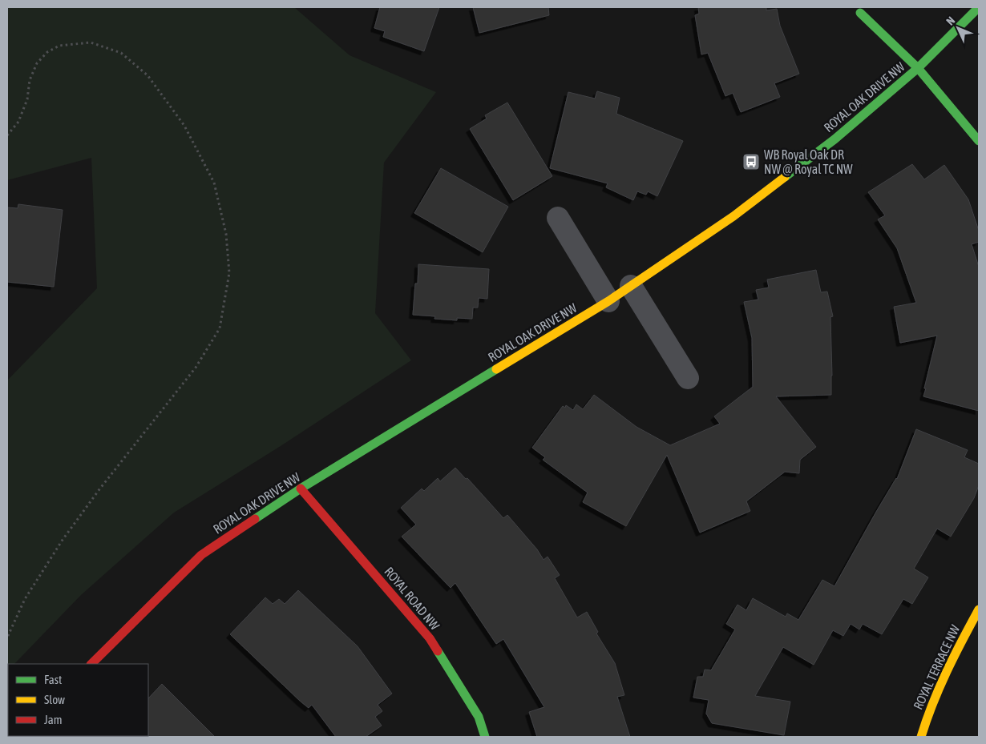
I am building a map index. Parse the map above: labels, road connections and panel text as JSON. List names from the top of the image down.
{
  "streets": {
    "street": ["ROYAL OAK DRIVE NW", "ROYAL ROAD NW", "ROYAL TERRACE NW"]
  },
  "crossings": [
    ["ROYAL OAK DRIVE NW", "ROYAL ROAD NW"]
  ],
  "places": {
    "bus stop": ["WB Royal Oak DR NW @ Royal TC NW"]
  },
  "legend": ["Fast", "Slow", "Jam"],
  "north": "top left"
}
